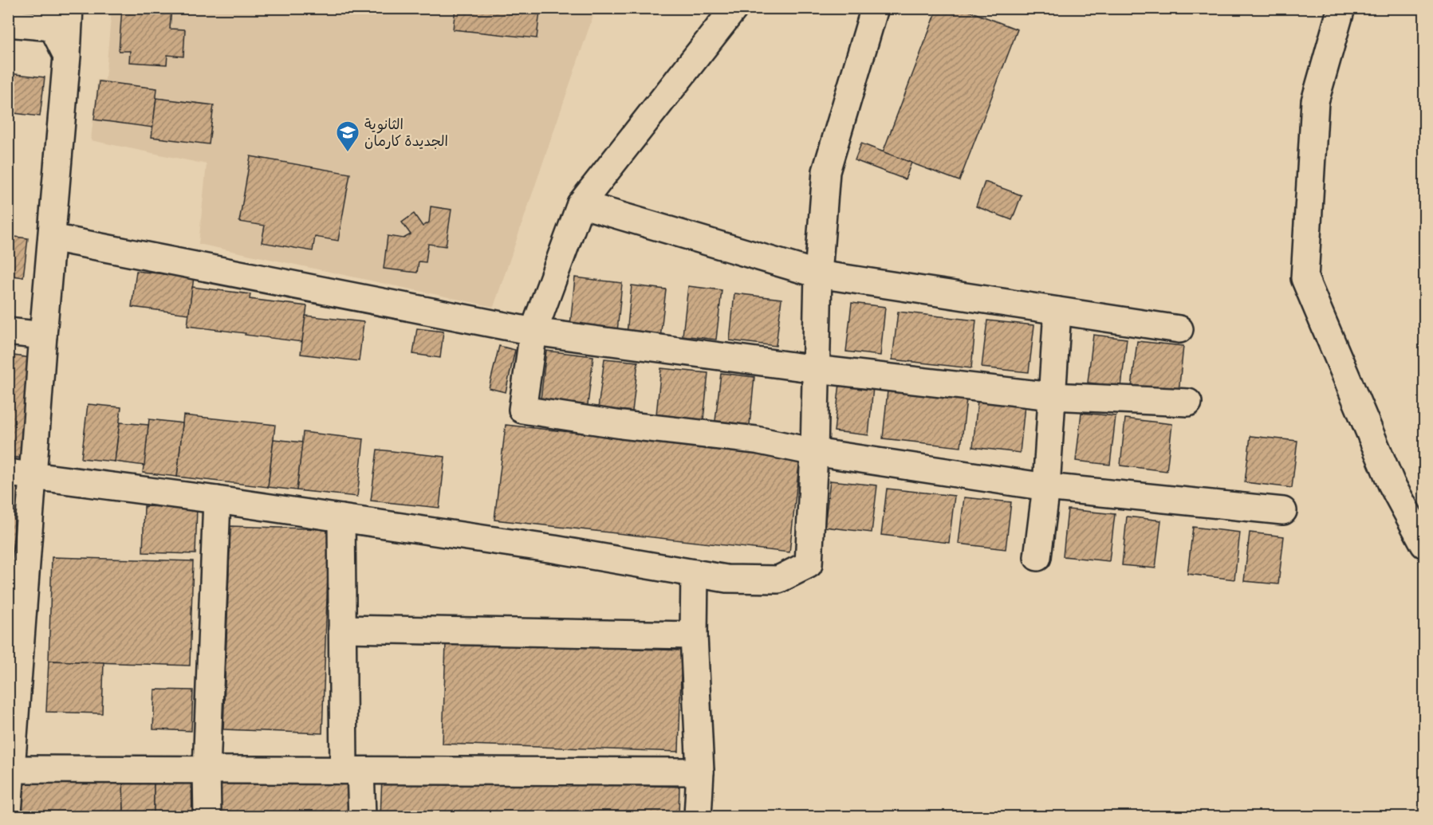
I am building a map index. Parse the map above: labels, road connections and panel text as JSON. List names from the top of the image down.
{
  "places": {
    "school or university": ["الثانوية الجديدة كارمان"]
  }
}
